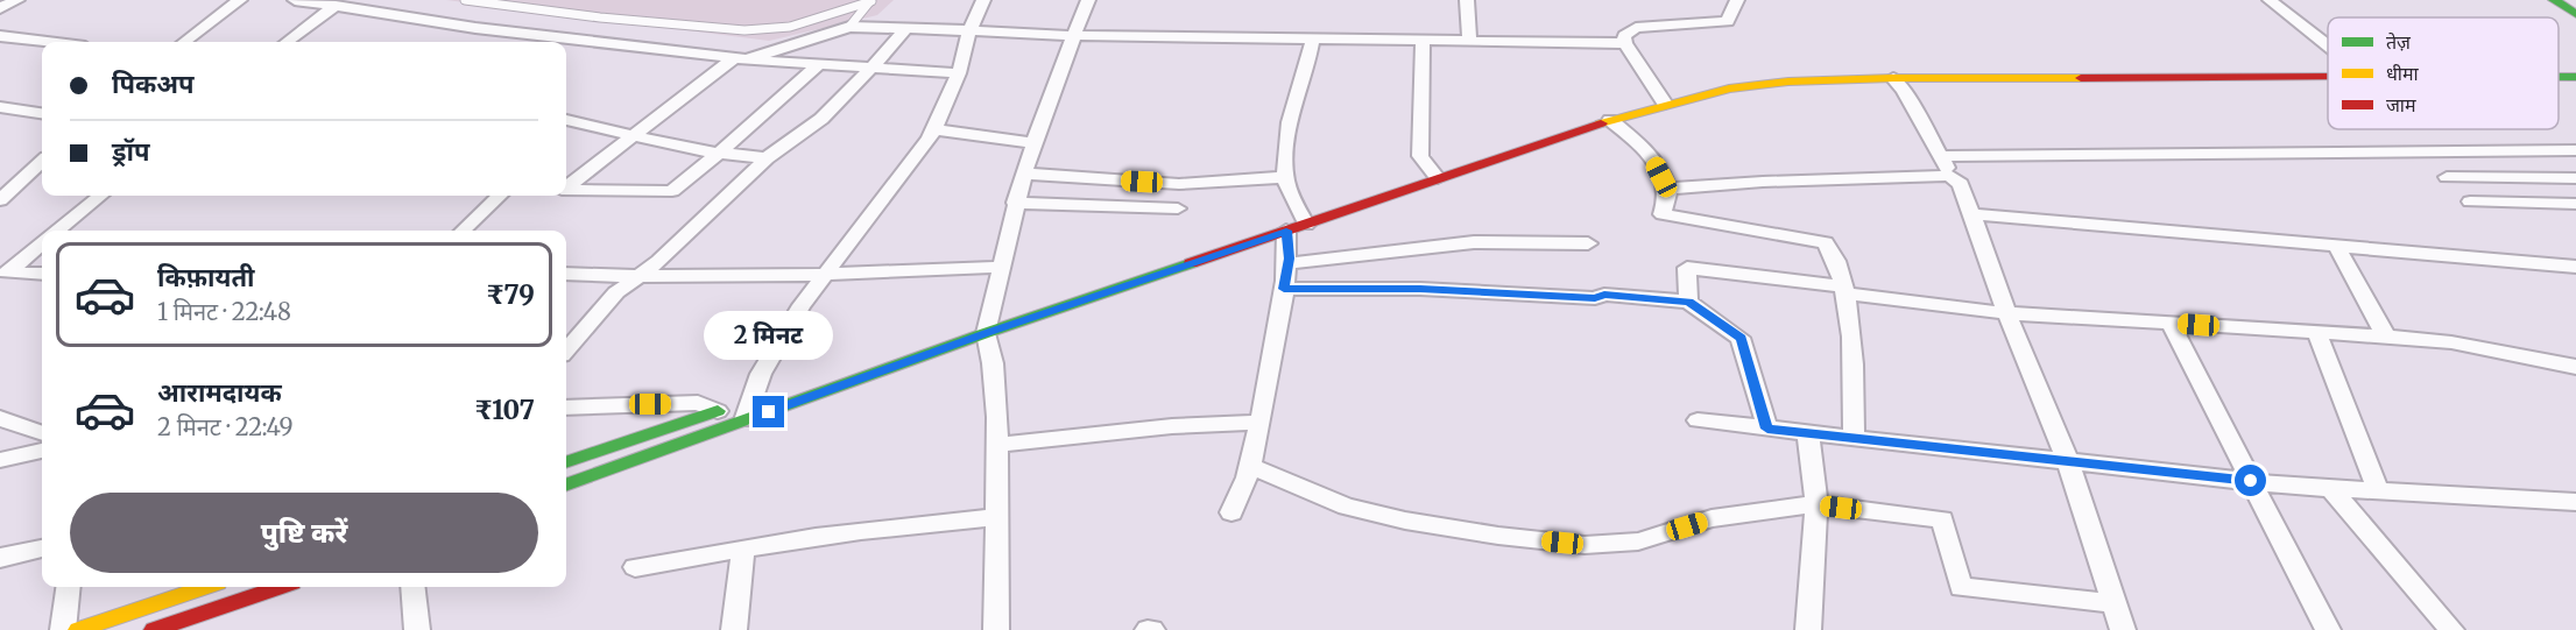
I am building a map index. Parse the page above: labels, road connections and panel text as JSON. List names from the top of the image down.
{
  "legend": ["तेज़", "धीमा", "जाम"],
  "page": {
    "banner": ["पिकअप", "ड्रॉप"],
    "list": [
      {
        "name": "किफ़ायती",
        "note": "1 मिनट · 22:48",
        "value": "₹79"
      },
      {
        "name": "आरामदायक",
        "note": "2 मिनट · 22:49",
        "value": "₹107"
      }
    ],
    "bubble": "2 मिनट",
    "buttons": "पुष्टि करें"
  }
}
